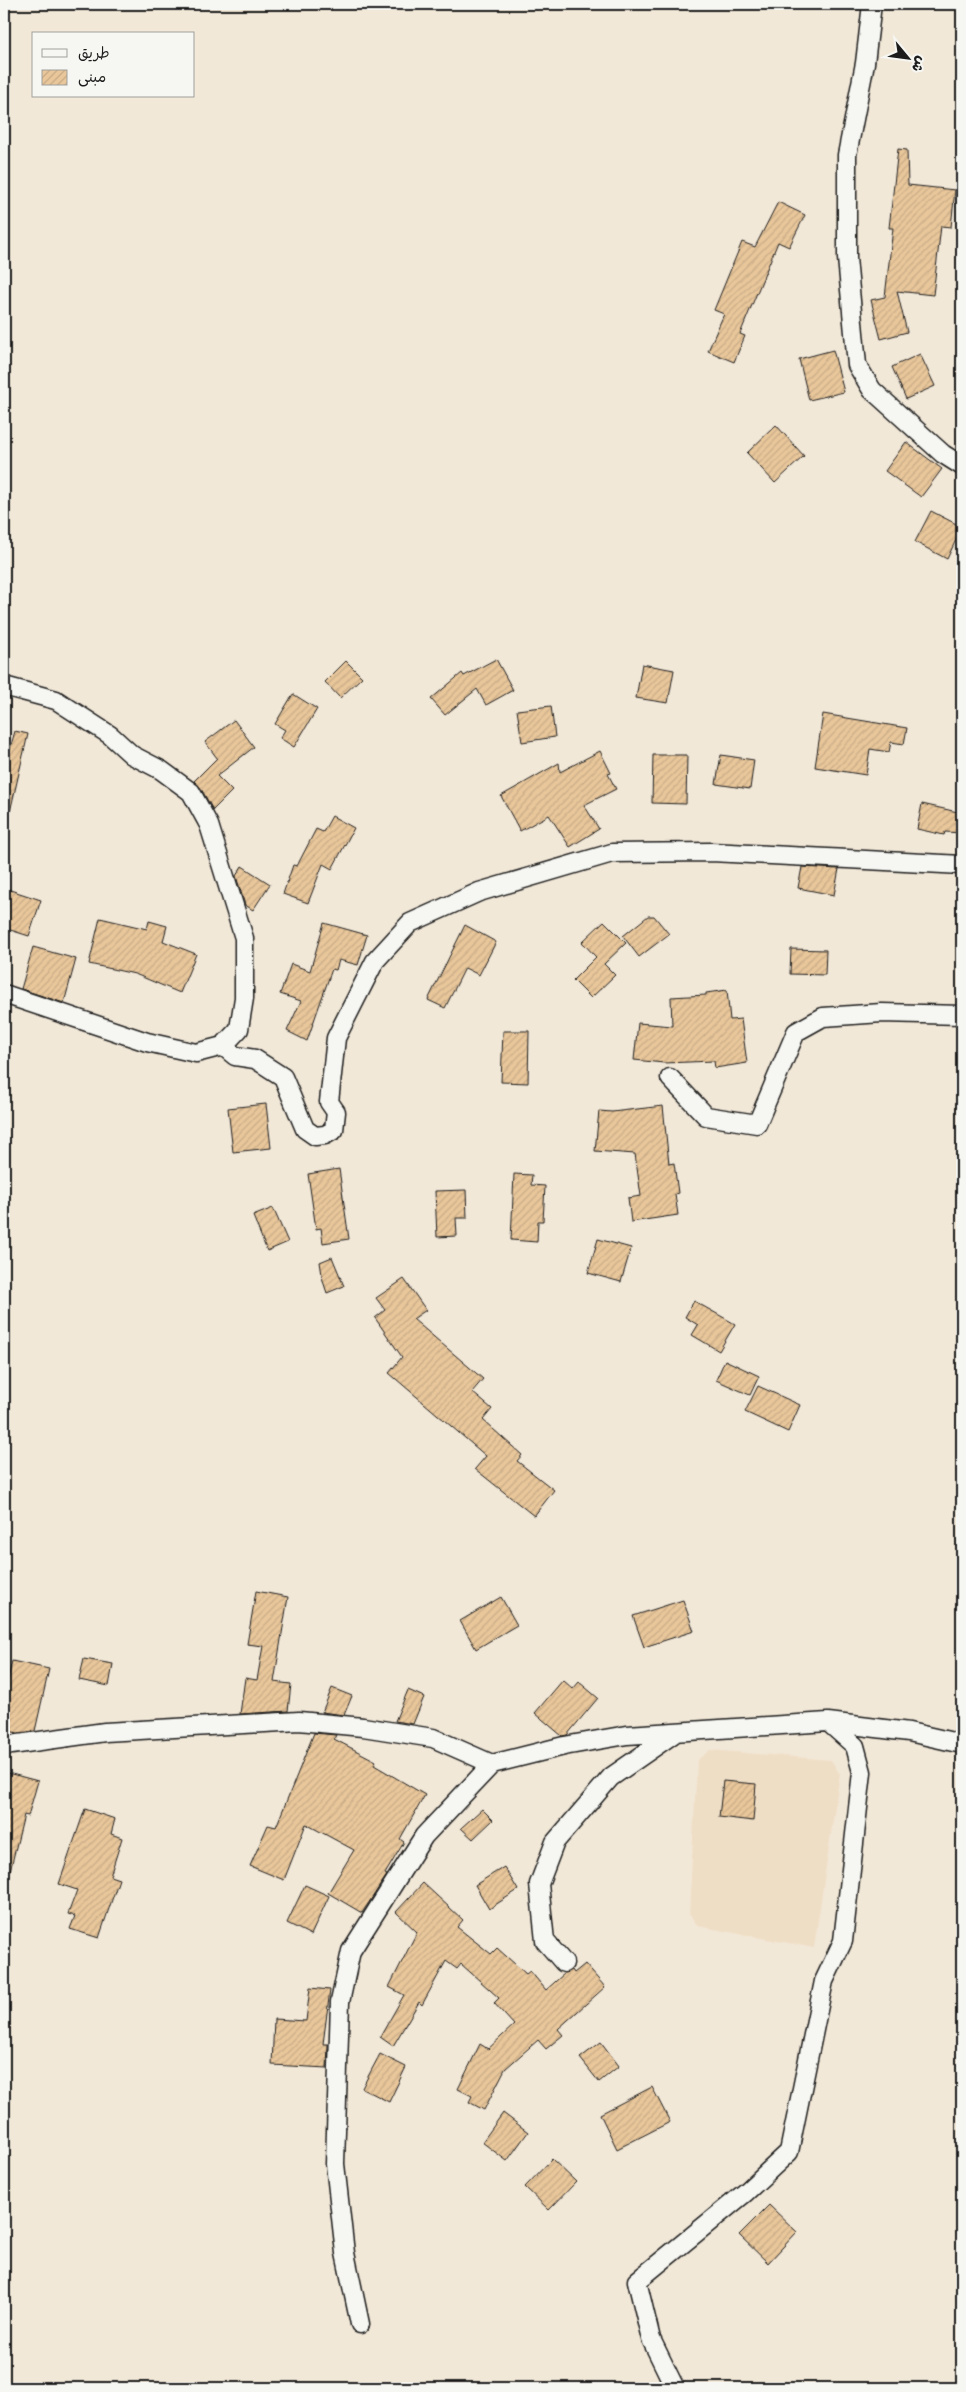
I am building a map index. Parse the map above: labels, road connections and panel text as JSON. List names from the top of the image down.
{
  "legend": ["طريق", "مبنى"],
  "north": "bottom right"
}
